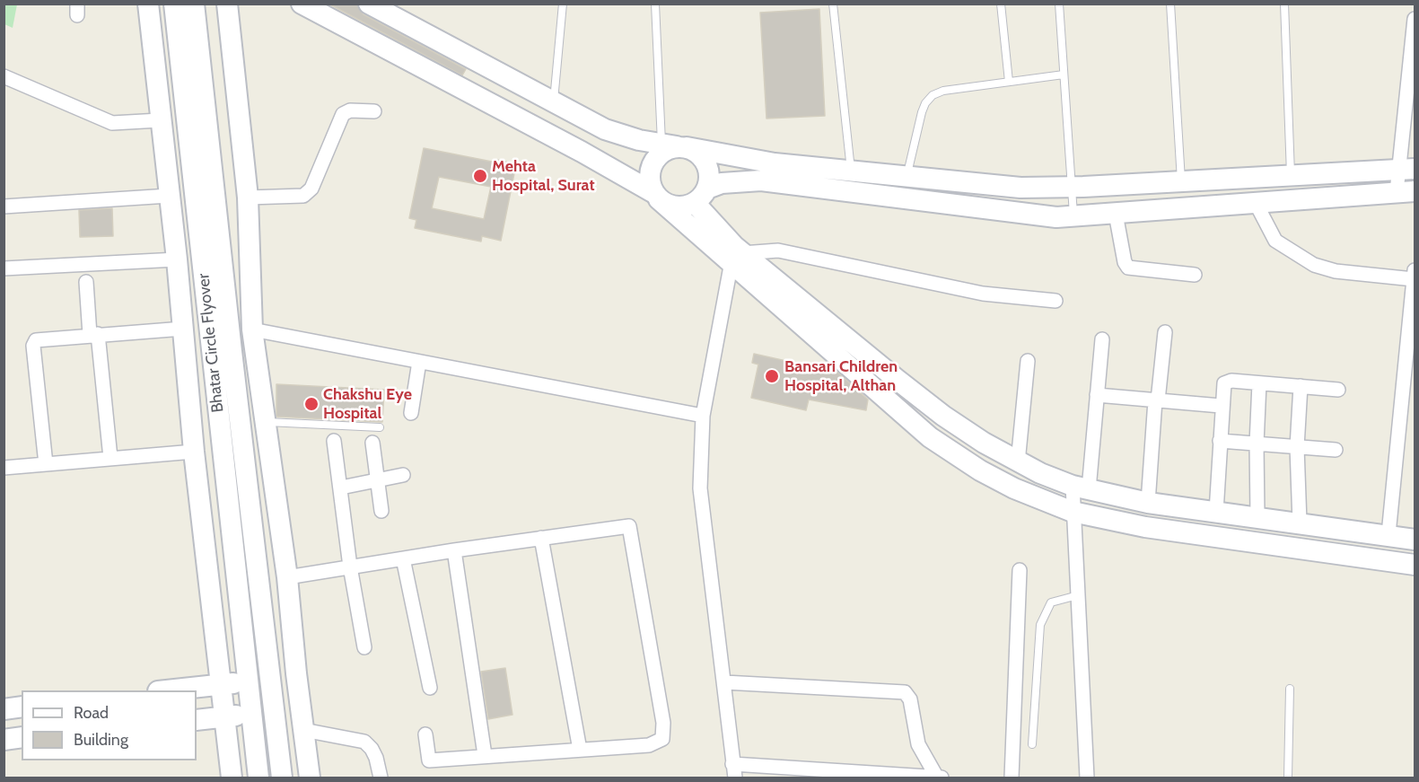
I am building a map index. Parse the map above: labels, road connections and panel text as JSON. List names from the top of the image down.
{
  "streets": {
    "main road": ["Bhatar Circle Flyover"]
  },
  "places": ["Mehta Hospital, Surat", "Bansari Children Hospital, Althan", "Chakshu Eye Hospital"],
  "legend": ["Road", "Building"]
}
